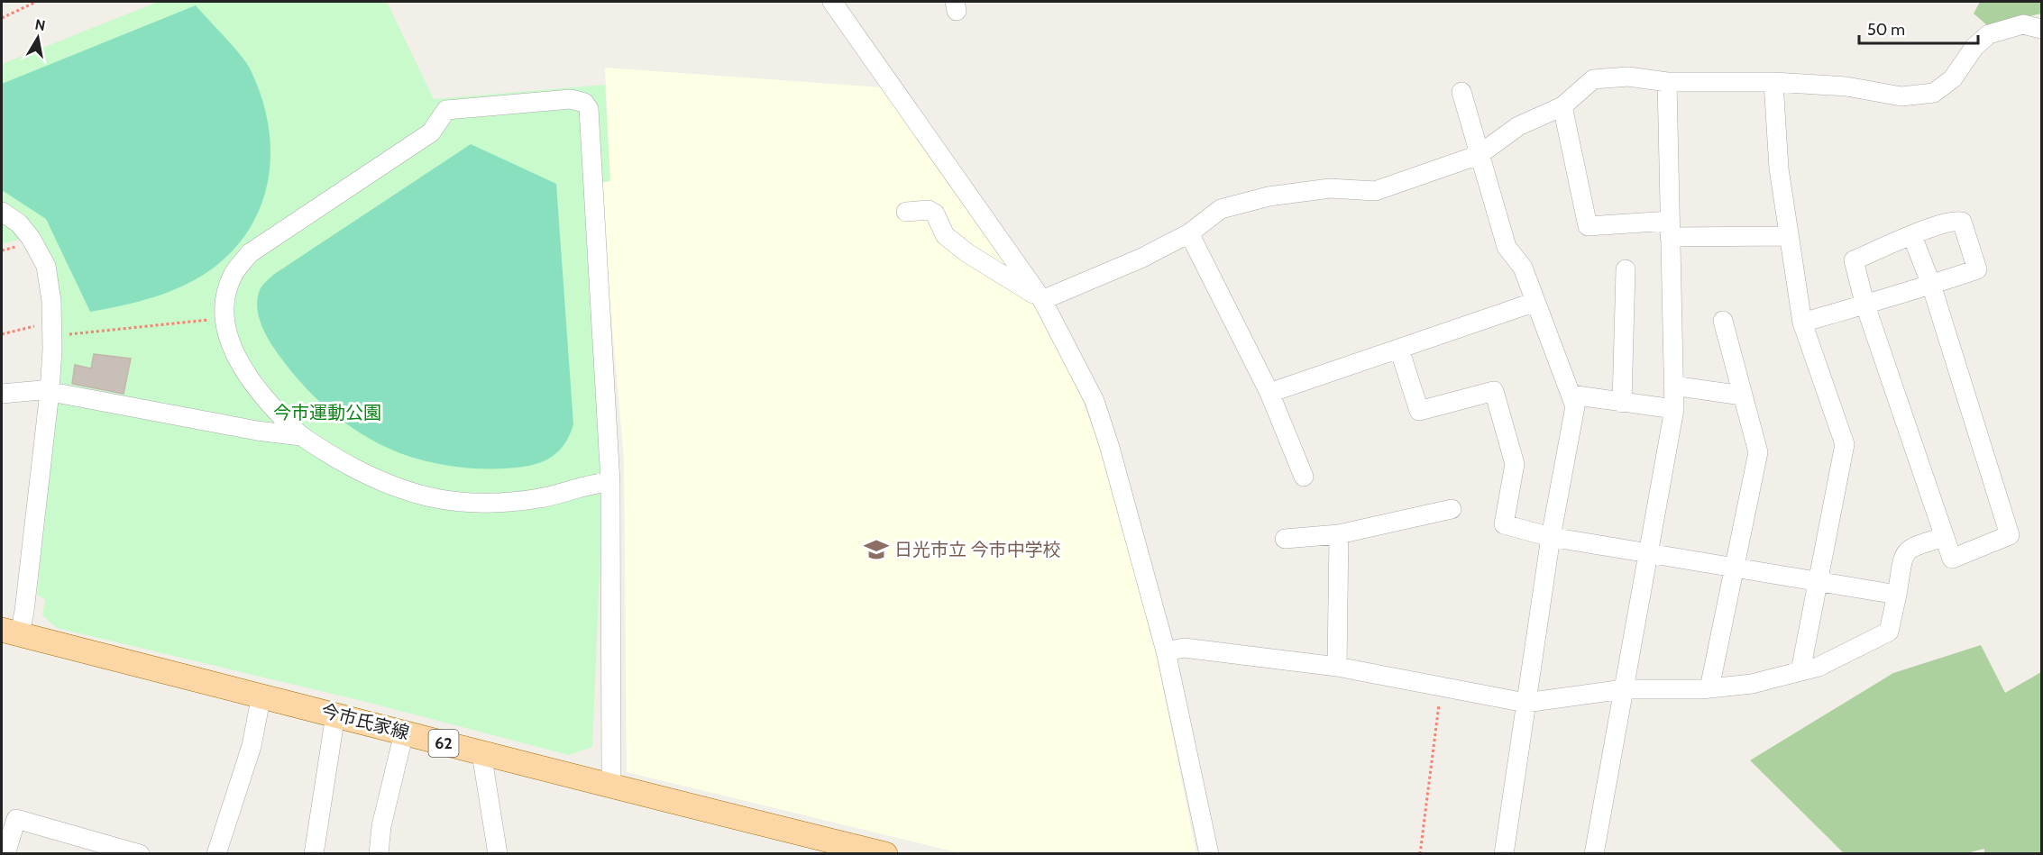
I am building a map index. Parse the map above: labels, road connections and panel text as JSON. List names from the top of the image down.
{
  "streets": {
    "main road": ["今市氏家線", "62"]
  },
  "parks": ["今市運動公園"],
  "places": {
    "school or university": ["日光市立 今市中学校"]
  },
  "scale_bar": "50 m",
  "north": "top"
}
